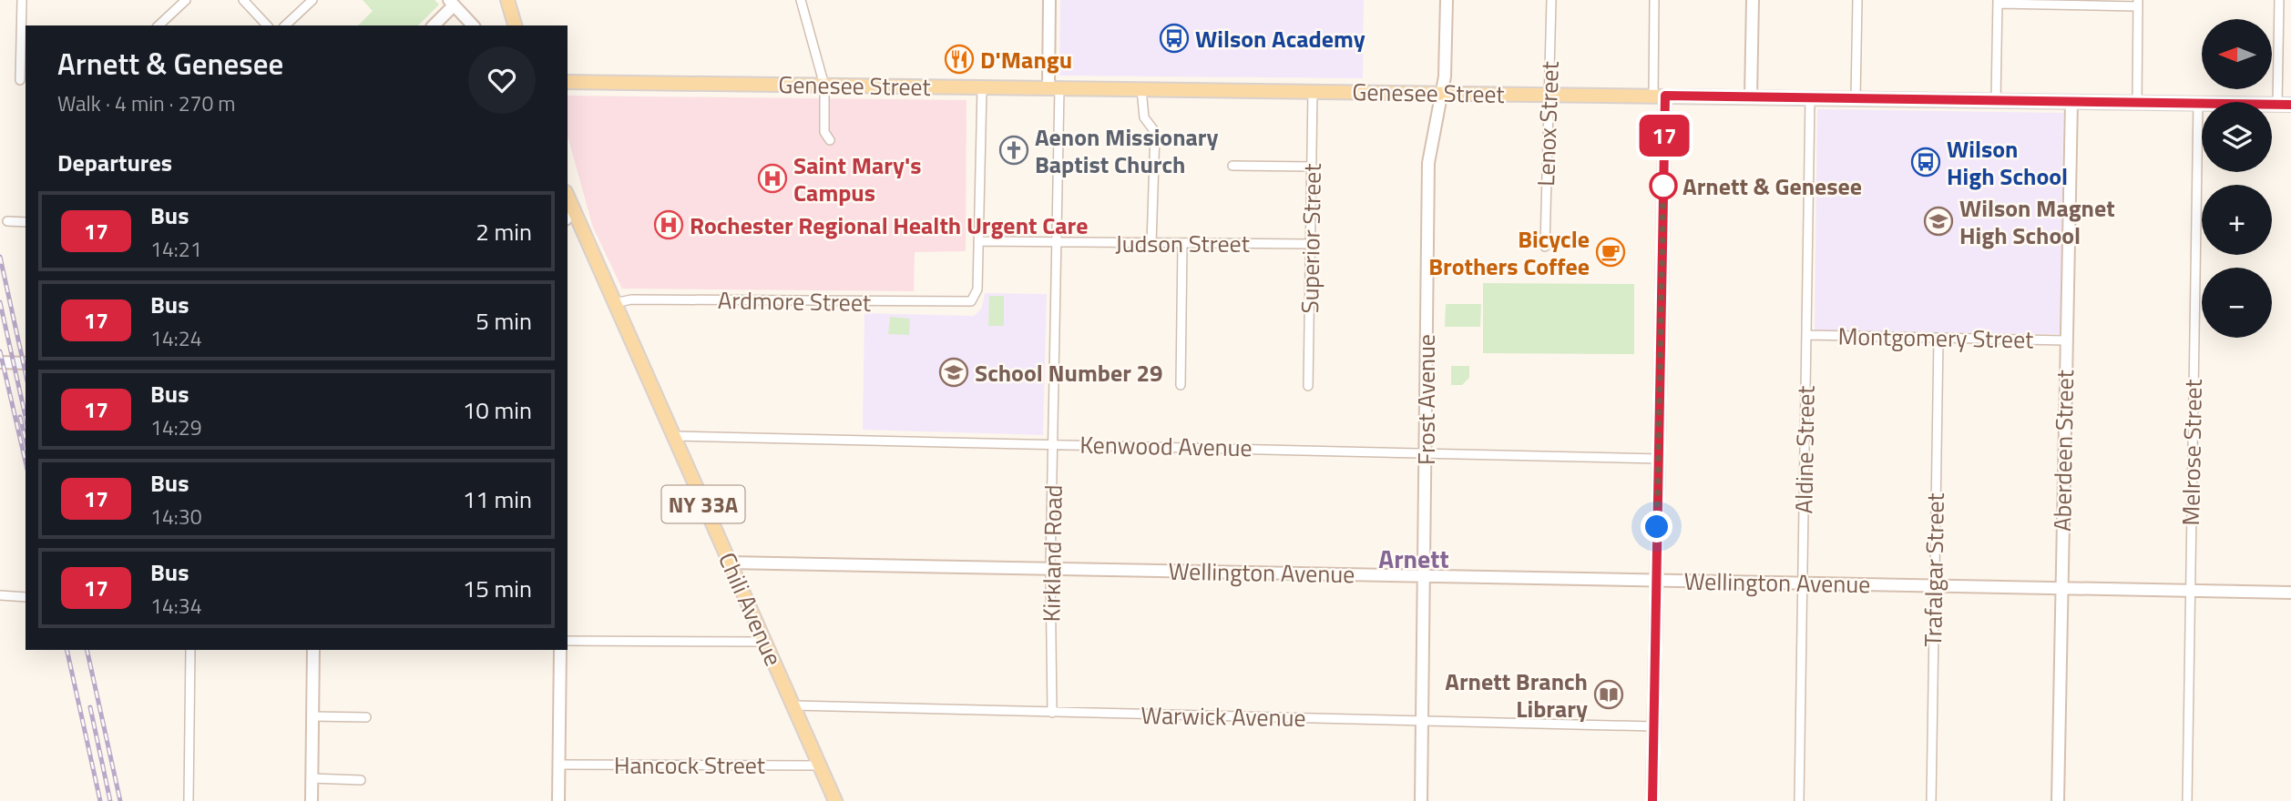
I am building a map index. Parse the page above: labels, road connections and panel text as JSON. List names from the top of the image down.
{
  "streets": {
    "main road": ["Genesee Street", "NY 33A", "Chili Avenue"],
    "street": [
      "Lenox Street",
      "Superior Street",
      "Judson Street",
      "Ardmore Street",
      "Montgomery Street",
      "Frost Avenue",
      "Kenwood Avenue",
      "Aldine Street",
      "Aberdeen Street",
      "Melrose Street",
      "Kirkland Road",
      "Trafalgar Street",
      "Wellington Avenue",
      "Warwick Avenue",
      "Hancock Street"
    ]
  },
  "crossings": [
    ["Genesee Street", "Lenox Street"],
    ["Genesee Street", "Superior Street"],
    ["Genesee Street", "Frost Avenue"],
    ["Genesee Street", "Aldine Street"],
    ["Genesee Street", "Aberdeen Street"],
    ["Genesee Street", "Melrose Street"],
    ["Genesee Street", "Kirkland Road"],
    ["Superior Street", "Judson Street"],
    ["Judson Street", "Ardmore Street"],
    ["Judson Street", "Kirkland Road"],
    ["Ardmore Street", "Chili Avenue"],
    ["Montgomery Street", "Aldine Street"],
    ["Montgomery Street", "Aberdeen Street"],
    ["Montgomery Street", "Trafalgar Street"],
    ["Frost Avenue", "Kenwood Avenue"],
    ["Frost Avenue", "Wellington Avenue"],
    ["Frost Avenue", "Warwick Avenue"],
    ["Kenwood Avenue", "Kirkland Road"],
    ["Kenwood Avenue", "Chili Avenue"],
    ["Aldine Street", "Wellington Avenue"],
    ["Aberdeen Street", "Wellington Avenue"],
    ["Melrose Street", "Wellington Avenue"],
    ["Kirkland Road", "Wellington Avenue"],
    ["Kirkland Road", "Warwick Avenue"],
    ["Trafalgar Street", "Wellington Avenue"],
    ["Wellington Avenue", "Chili Avenue"],
    ["Chili Avenue", "Warwick Avenue"],
    ["Chili Avenue", "Hancock Street"]
  ],
  "districts": ["Arnett"],
  "places": {
    "bus stop": ["Wilson Academy", "Wilson High School"],
    "restaurant": ["D'Mangu"],
    "church": ["Aenon Missionary Baptist Church"],
    "hospital": ["Saint Mary's Campus", "Rochester Regional Health Urgent Care"],
    "other": ["Arnett & Genesee"],
    "school or university": ["Wilson Magnet High School", "School Number 29"],
    "cafe": ["Bicycle Brothers Coffee"],
    "library": ["Arnett Branch Library"]
  },
  "lines": ["bus line 17"],
  "north": "left",
  "page": {
    "on_map": "17",
    "map_buttons": ["+", "−"],
    "heading": [
      ["Arnett & Genesee", "Walk · 4 min · 270 m"],
      "Departures"
    ],
    "list": [
      {
        "mark": "17",
        "name": "Bus",
        "note": "14:21",
        "value": "2 min"
      },
      {
        "mark": "17",
        "name": "Bus",
        "note": "14:24",
        "value": "5 min"
      },
      {
        "mark": "17",
        "name": "Bus",
        "note": "14:29",
        "value": "10 min"
      },
      {
        "mark": "17",
        "name": "Bus",
        "note": "14:30",
        "value": "11 min"
      },
      {
        "mark": "17",
        "name": "Bus",
        "note": "14:34",
        "value": "15 min"
      }
    ]
  }
}
